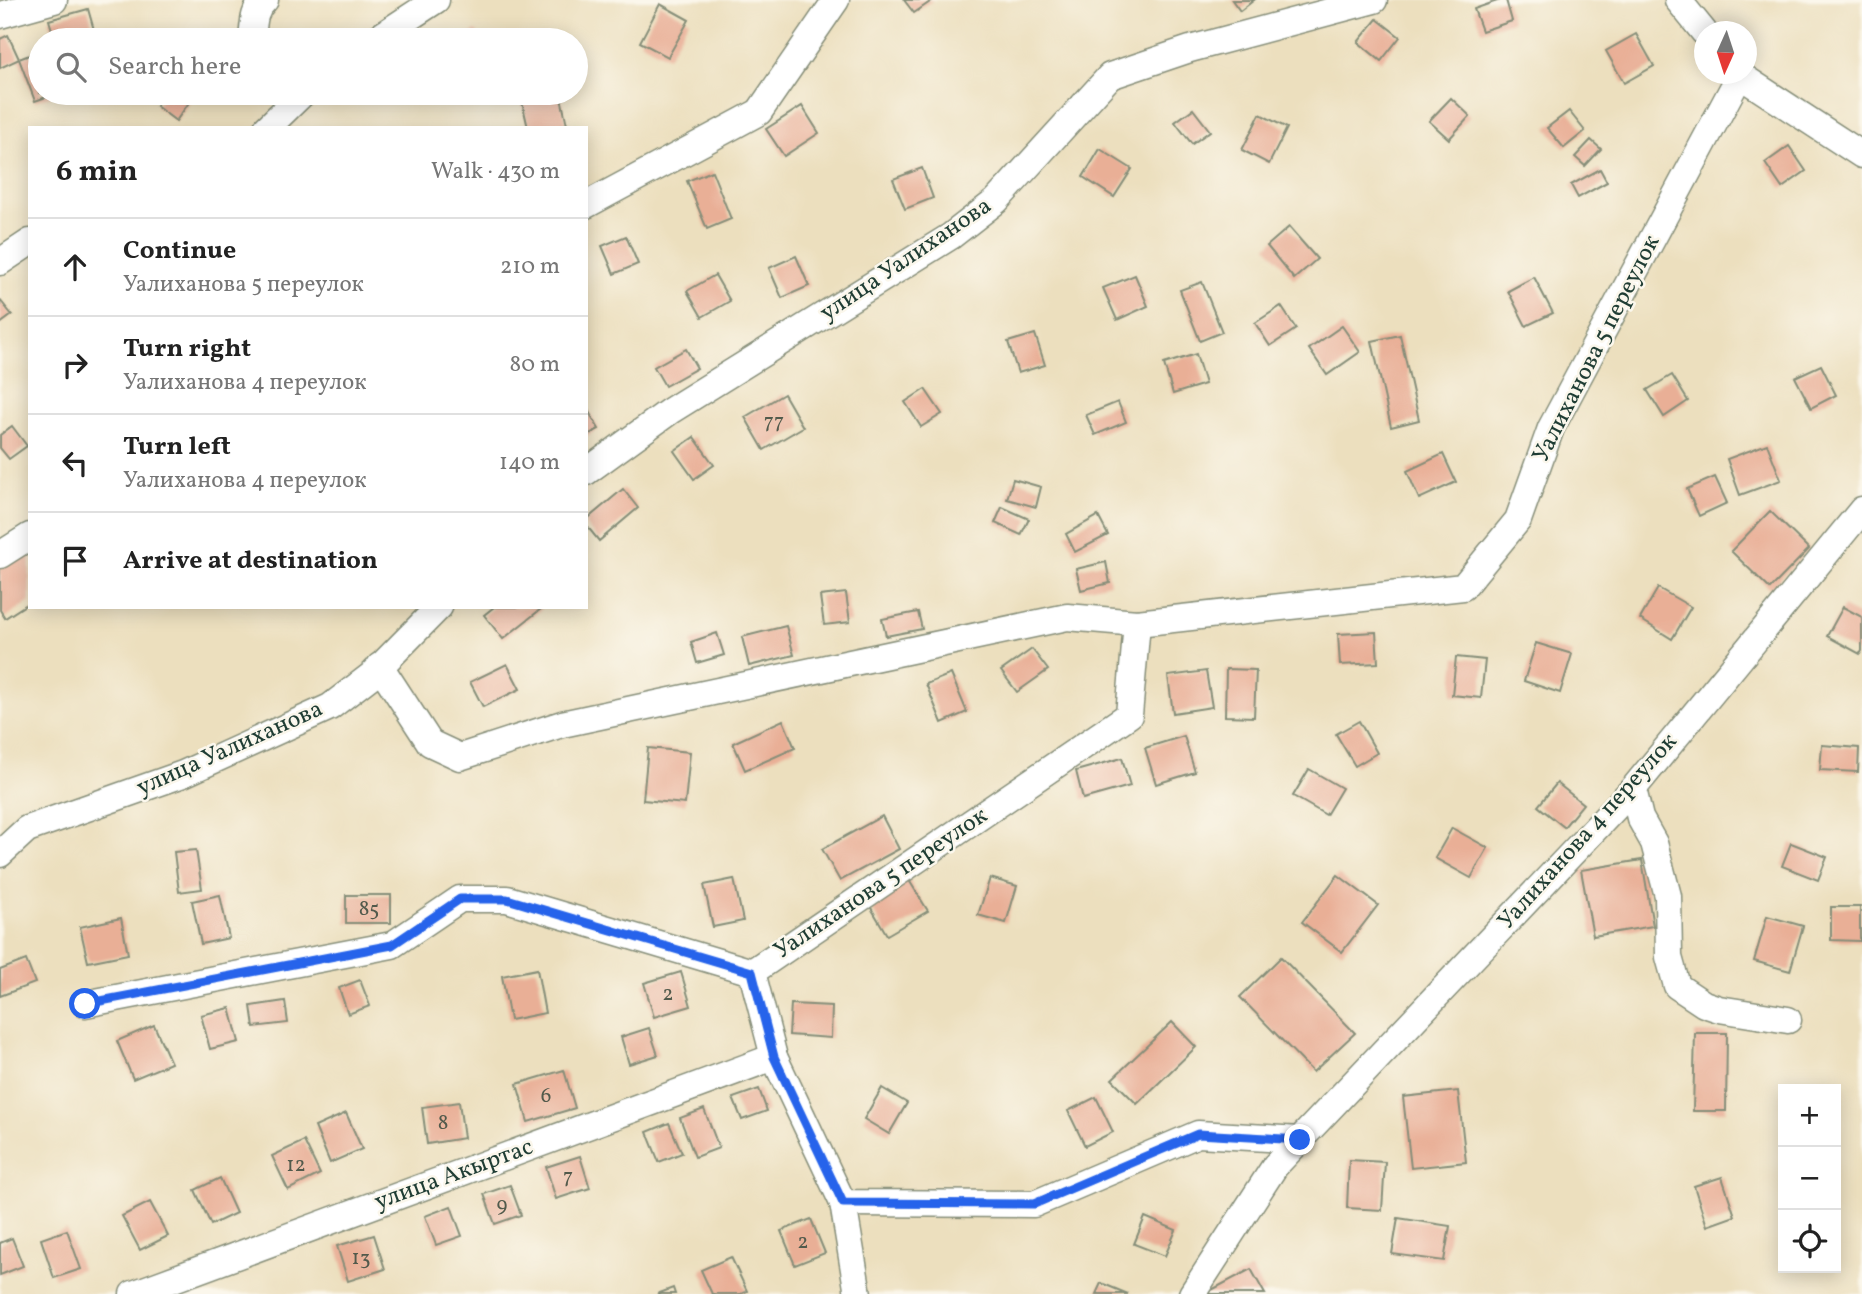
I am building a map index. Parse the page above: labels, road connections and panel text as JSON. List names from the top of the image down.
{
  "streets": {
    "street": [
      "улица Уалиханова",
      "Уалиханова 5 переулок",
      "Уалиханова 4 переулок",
      "улица Акыртас"
    ]
  },
  "crossings": [
    ["улица Уалиханова", "Уалиханова 5 переулок"]
  ],
  "house_numbers": [
    "77",
    "85",
    "2",
    "6",
    "8",
    "12",
    "7",
    "9",
    "2",
    "13"
  ],
  "north": "bottom",
  "page": {
    "search": "Search here",
    "heading": ["6 min", "Walk · 430 m"],
    "list": [
      ["Continue", "Уалиханова 5 переулок", "210 m"],
      ["Turn right", "Уалиханова 4 переулок", "80 m"],
      ["Turn left", "Уалиханова 4 переулок", "140 m"],
      "Arrive at destination"
    ],
    "map_buttons": ["+", "−"]
  }
}
